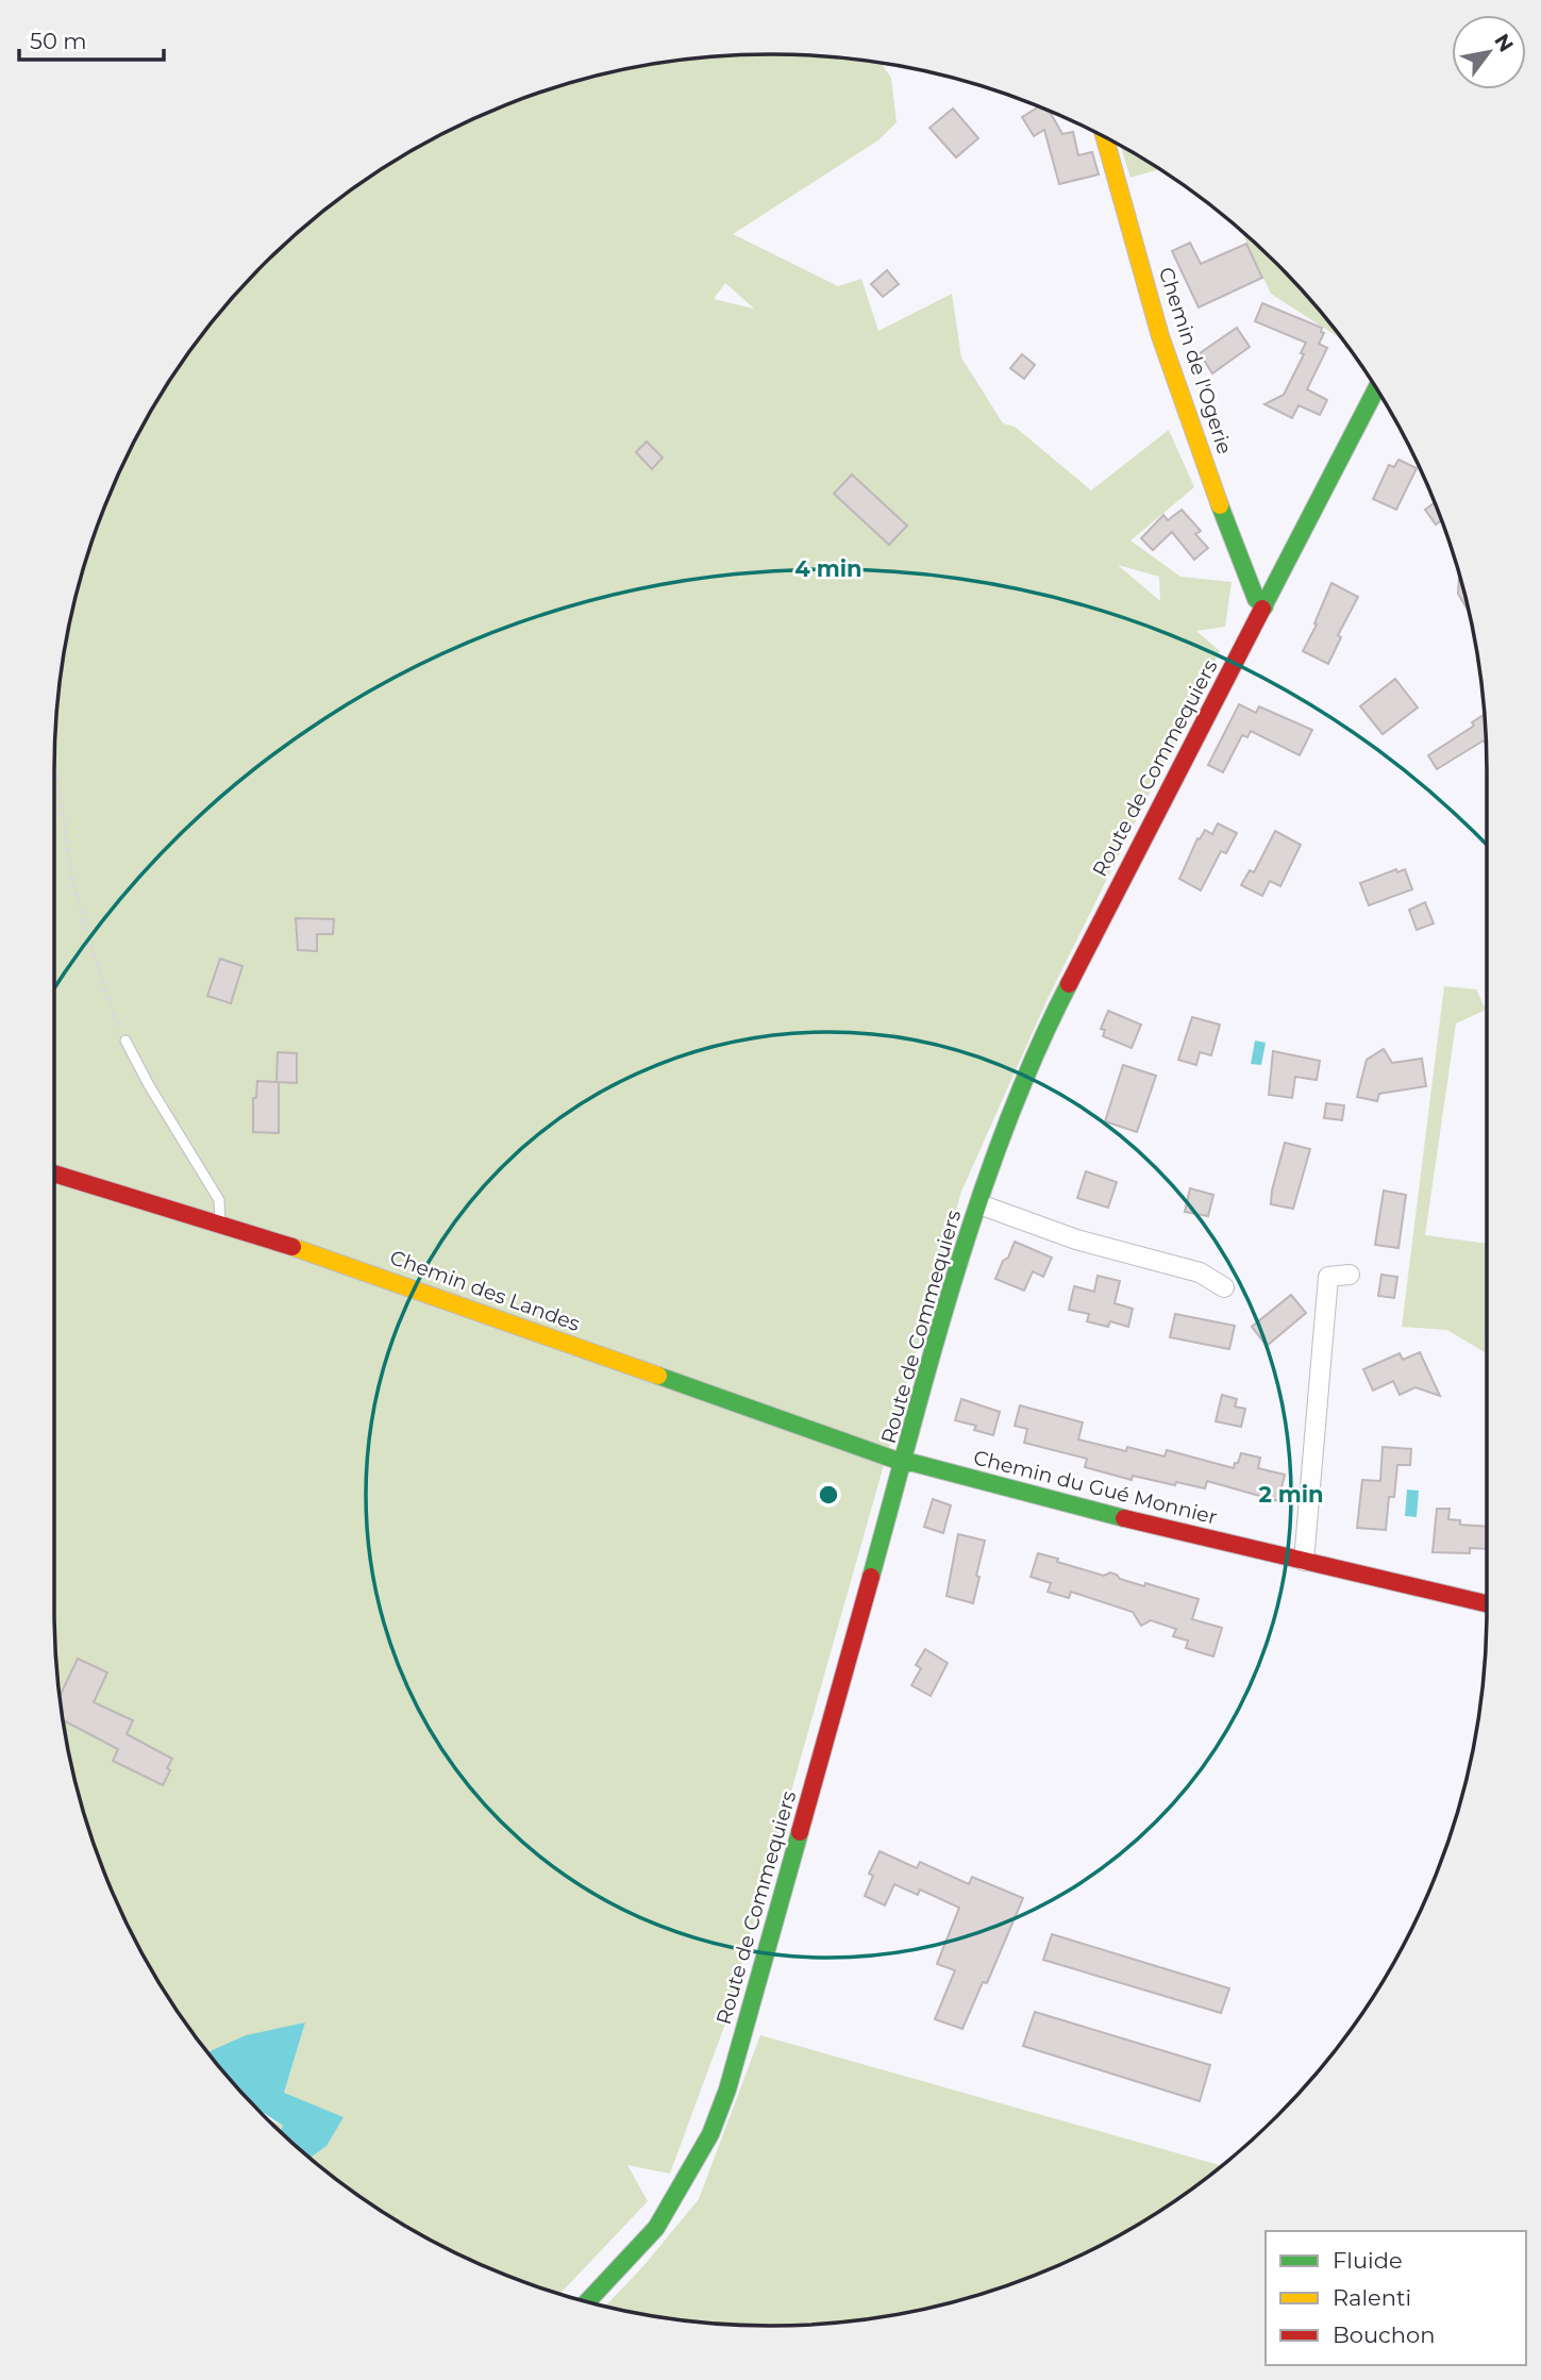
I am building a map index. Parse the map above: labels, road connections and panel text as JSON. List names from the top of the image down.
{
  "streets": {
    "street": [
      "Chemin de l'Ogerie",
      "Route de Commequiers",
      "Chemin des Landes",
      "Chemin du Gué Monnier"
    ]
  },
  "crossings": [
    ["Chemin de l'Ogerie", "Route de Commequiers"],
    ["Route de Commequiers", "Chemin des Landes"],
    ["Route de Commequiers", "Chemin du Gué Monnier"],
    ["Chemin des Landes", "Chemin du Gué Monnier"]
  ],
  "legend": ["Fluide", "Ralenti", "Bouchon"],
  "scale_bar": "50 m",
  "north": "top right",
  "rings": ["4 min", "2 min"]
}
